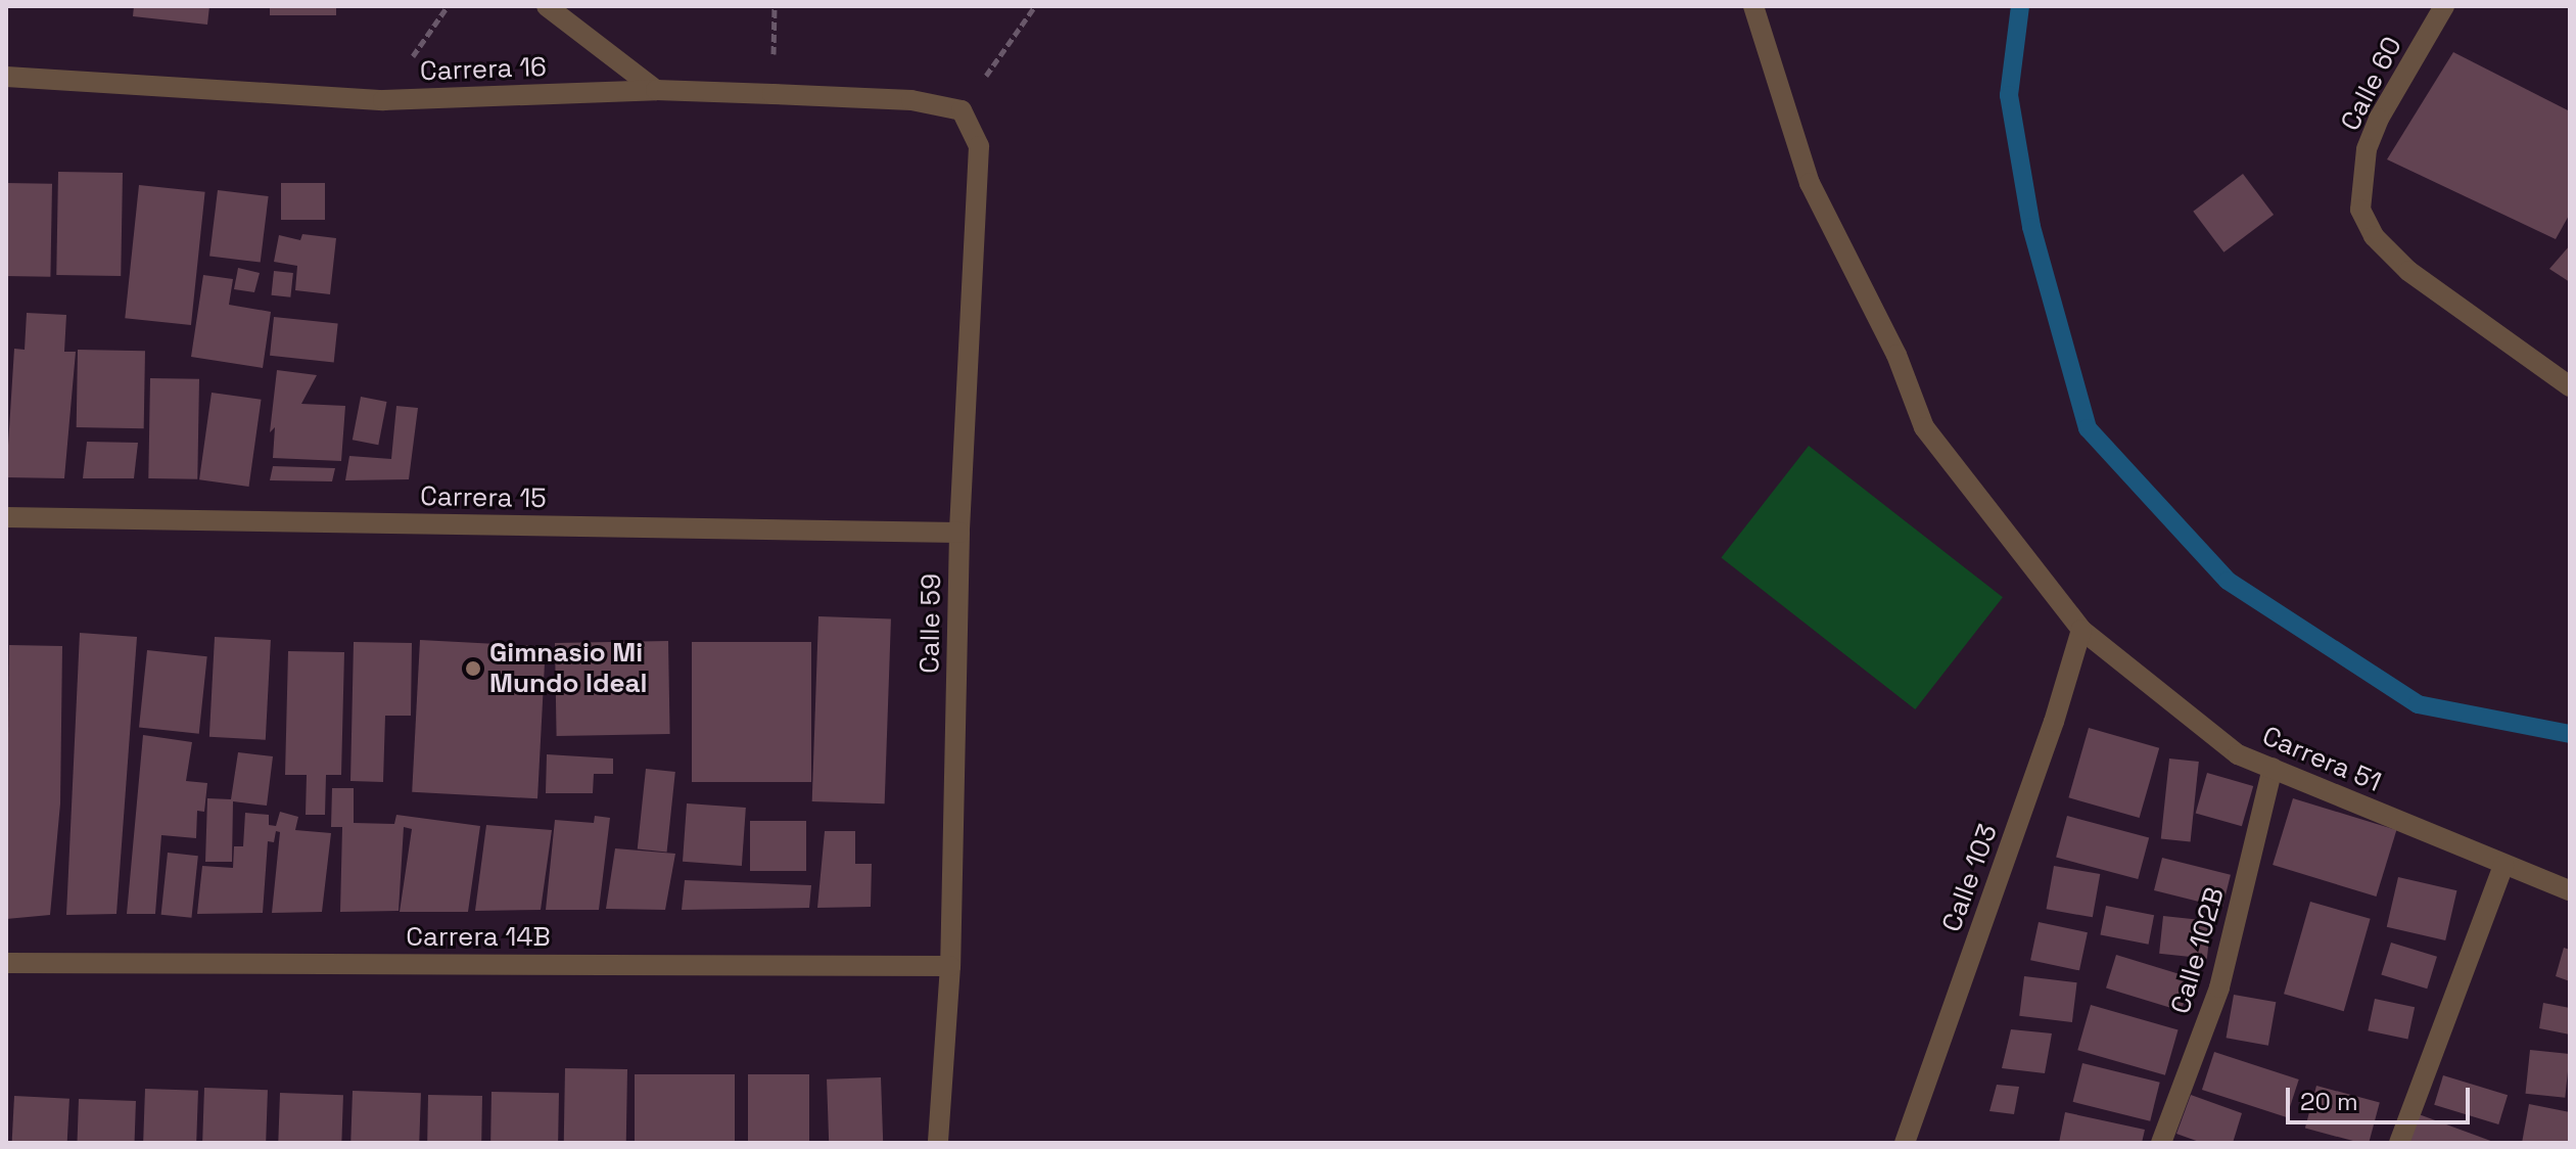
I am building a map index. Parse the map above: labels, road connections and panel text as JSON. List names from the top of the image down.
{
  "streets": {
    "street": [
      "Carrera 16",
      "Calle 60",
      "Carrera 15",
      "Calle 59",
      "Carrera 51",
      "Calle 103",
      "Carrera 14B",
      "Calle 102B"
    ]
  },
  "crossings": [
    ["Carrera 16", "Calle 59"],
    ["Carrera 15", "Calle 59"],
    ["Calle 59", "Carrera 14B"],
    ["Carrera 51", "Calle 103"],
    ["Carrera 51", "Calle 102B"]
  ],
  "places": ["Gimnasio Mi Mundo Ideal"],
  "scale_bar": "20 m"
}
